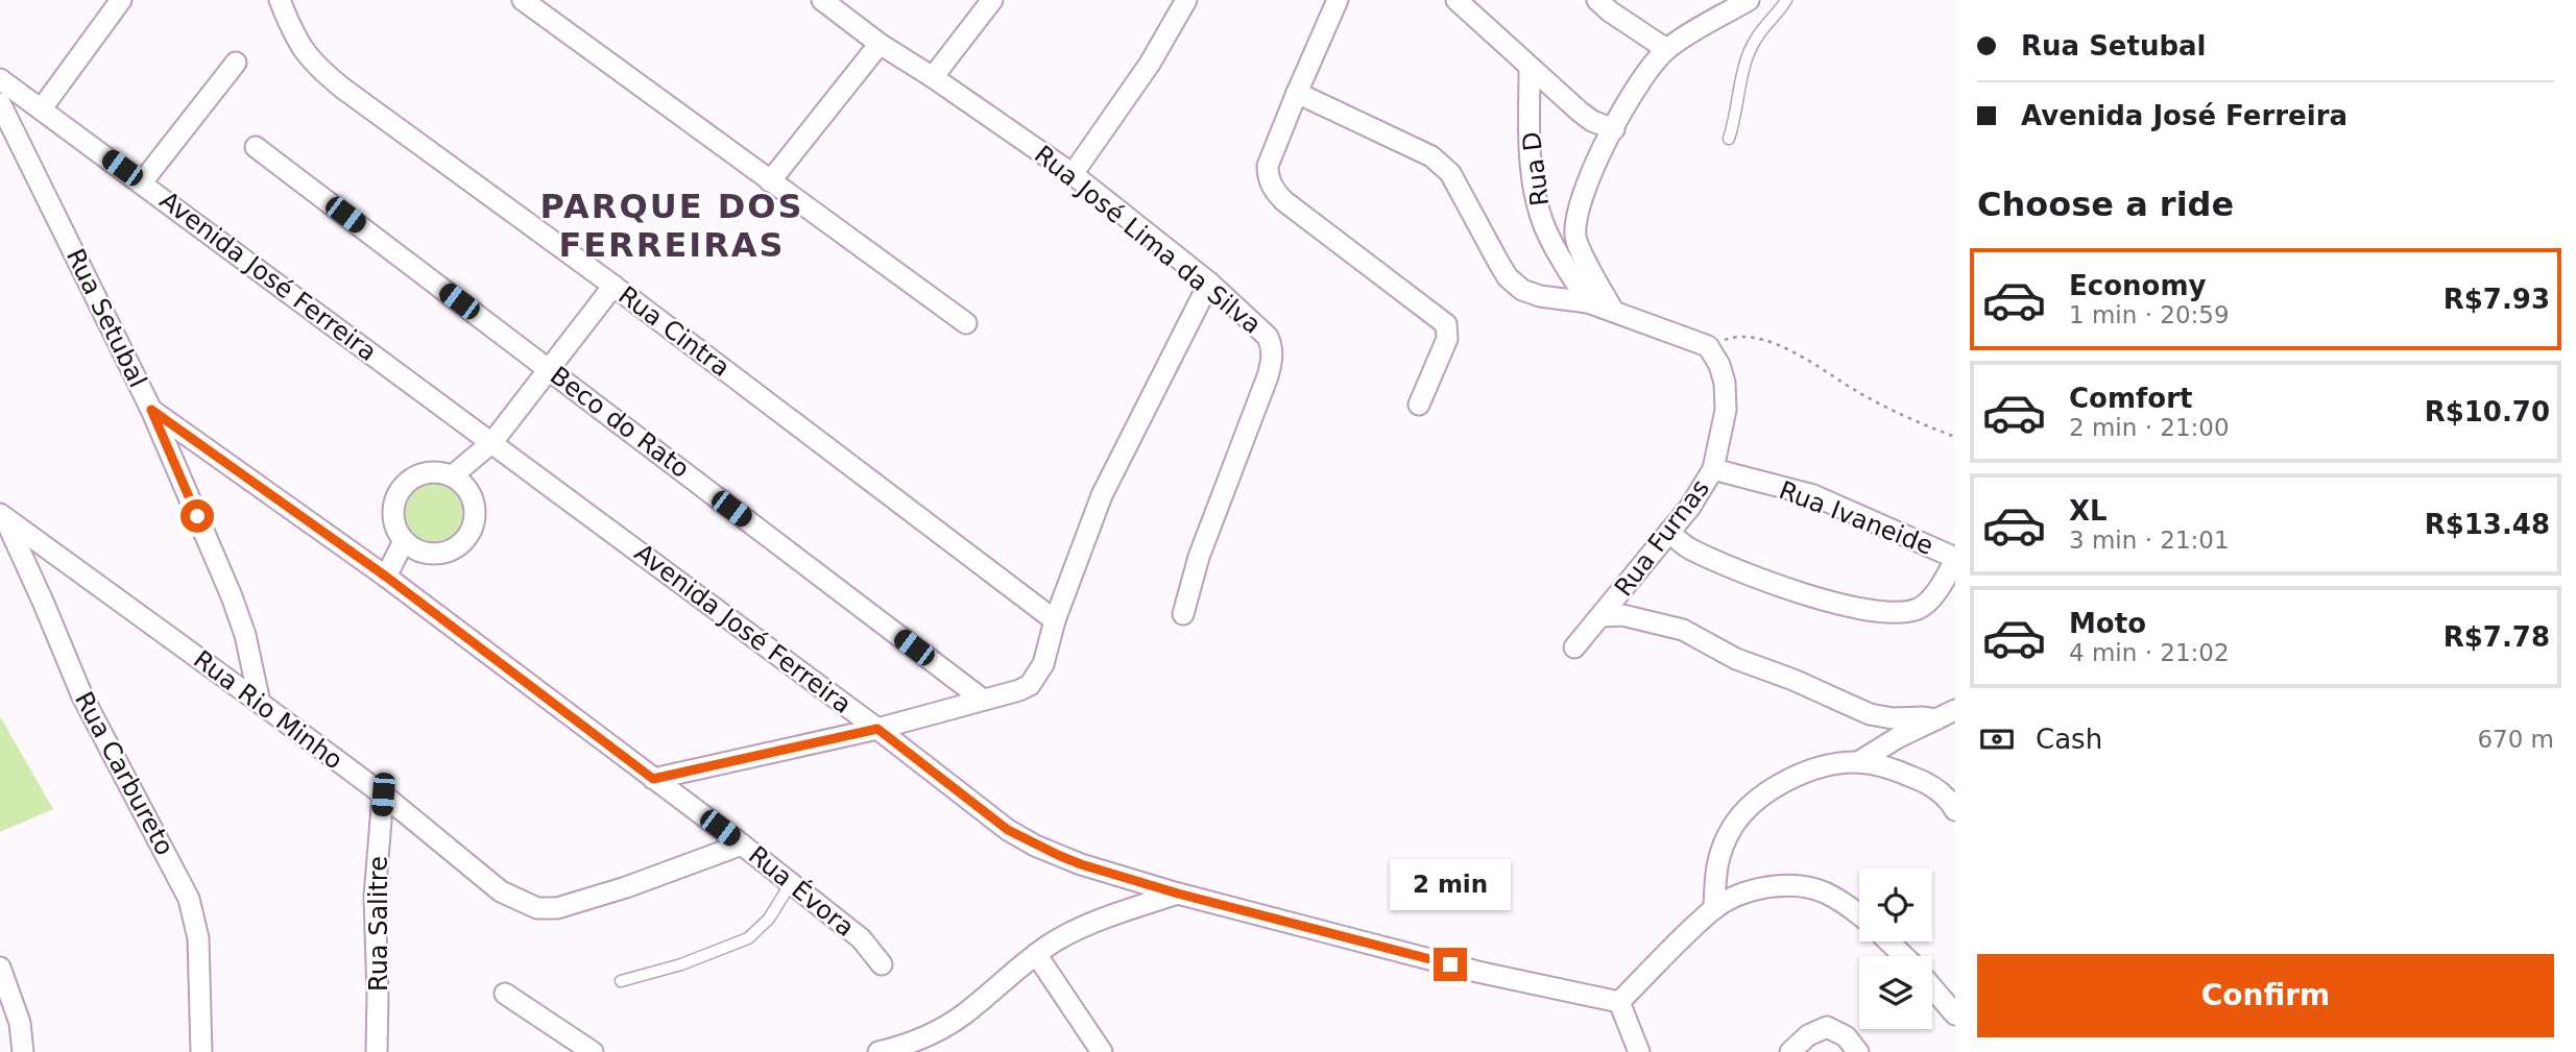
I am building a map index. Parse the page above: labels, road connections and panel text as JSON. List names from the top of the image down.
{
  "streets": {
    "street": [
      "Rua D",
      "Rua José Lima da Silva",
      "Avenida José Ferreira",
      "Rua Setubal",
      "Rua Cintra",
      "Beco do Rato",
      "Rua Ivaneide",
      "Rua Furnas",
      "Rua Rio Minho",
      "Rua Carbureto",
      "Rua Évora",
      "Rua Salitre"
    ]
  },
  "crossings": [
    ["Rua Setubal", "Rua Rio Minho"],
    ["Rua Setubal", "Rua Évora"],
    ["Rua Ivaneide", "Rua Furnas"],
    ["Rua Rio Minho", "Rua Carbureto"],
    ["Rua Rio Minho", "Rua Évora"],
    ["Rua Rio Minho", "Rua Salitre"]
  ],
  "districts": ["PARQUE DOS FERREIRAS"],
  "page": {
    "banner": ["Rua Setubal", "Avenida José Ferreira"],
    "heading": "Choose a ride",
    "list": [
      {
        "name": "Economy",
        "note": "1 min · 20:59",
        "value": "R$7.93"
      },
      {
        "name": "Comfort",
        "note": "2 min · 21:00",
        "value": "R$10.70"
      },
      {
        "name": "XL",
        "note": "3 min · 21:01",
        "value": "R$13.48"
      },
      {
        "name": "Moto",
        "note": "4 min · 21:02",
        "value": "R$7.78"
      }
    ],
    "pay": ["Cash", "670 m"],
    "bubble": "2 min",
    "buttons": "Confirm"
  }
}
